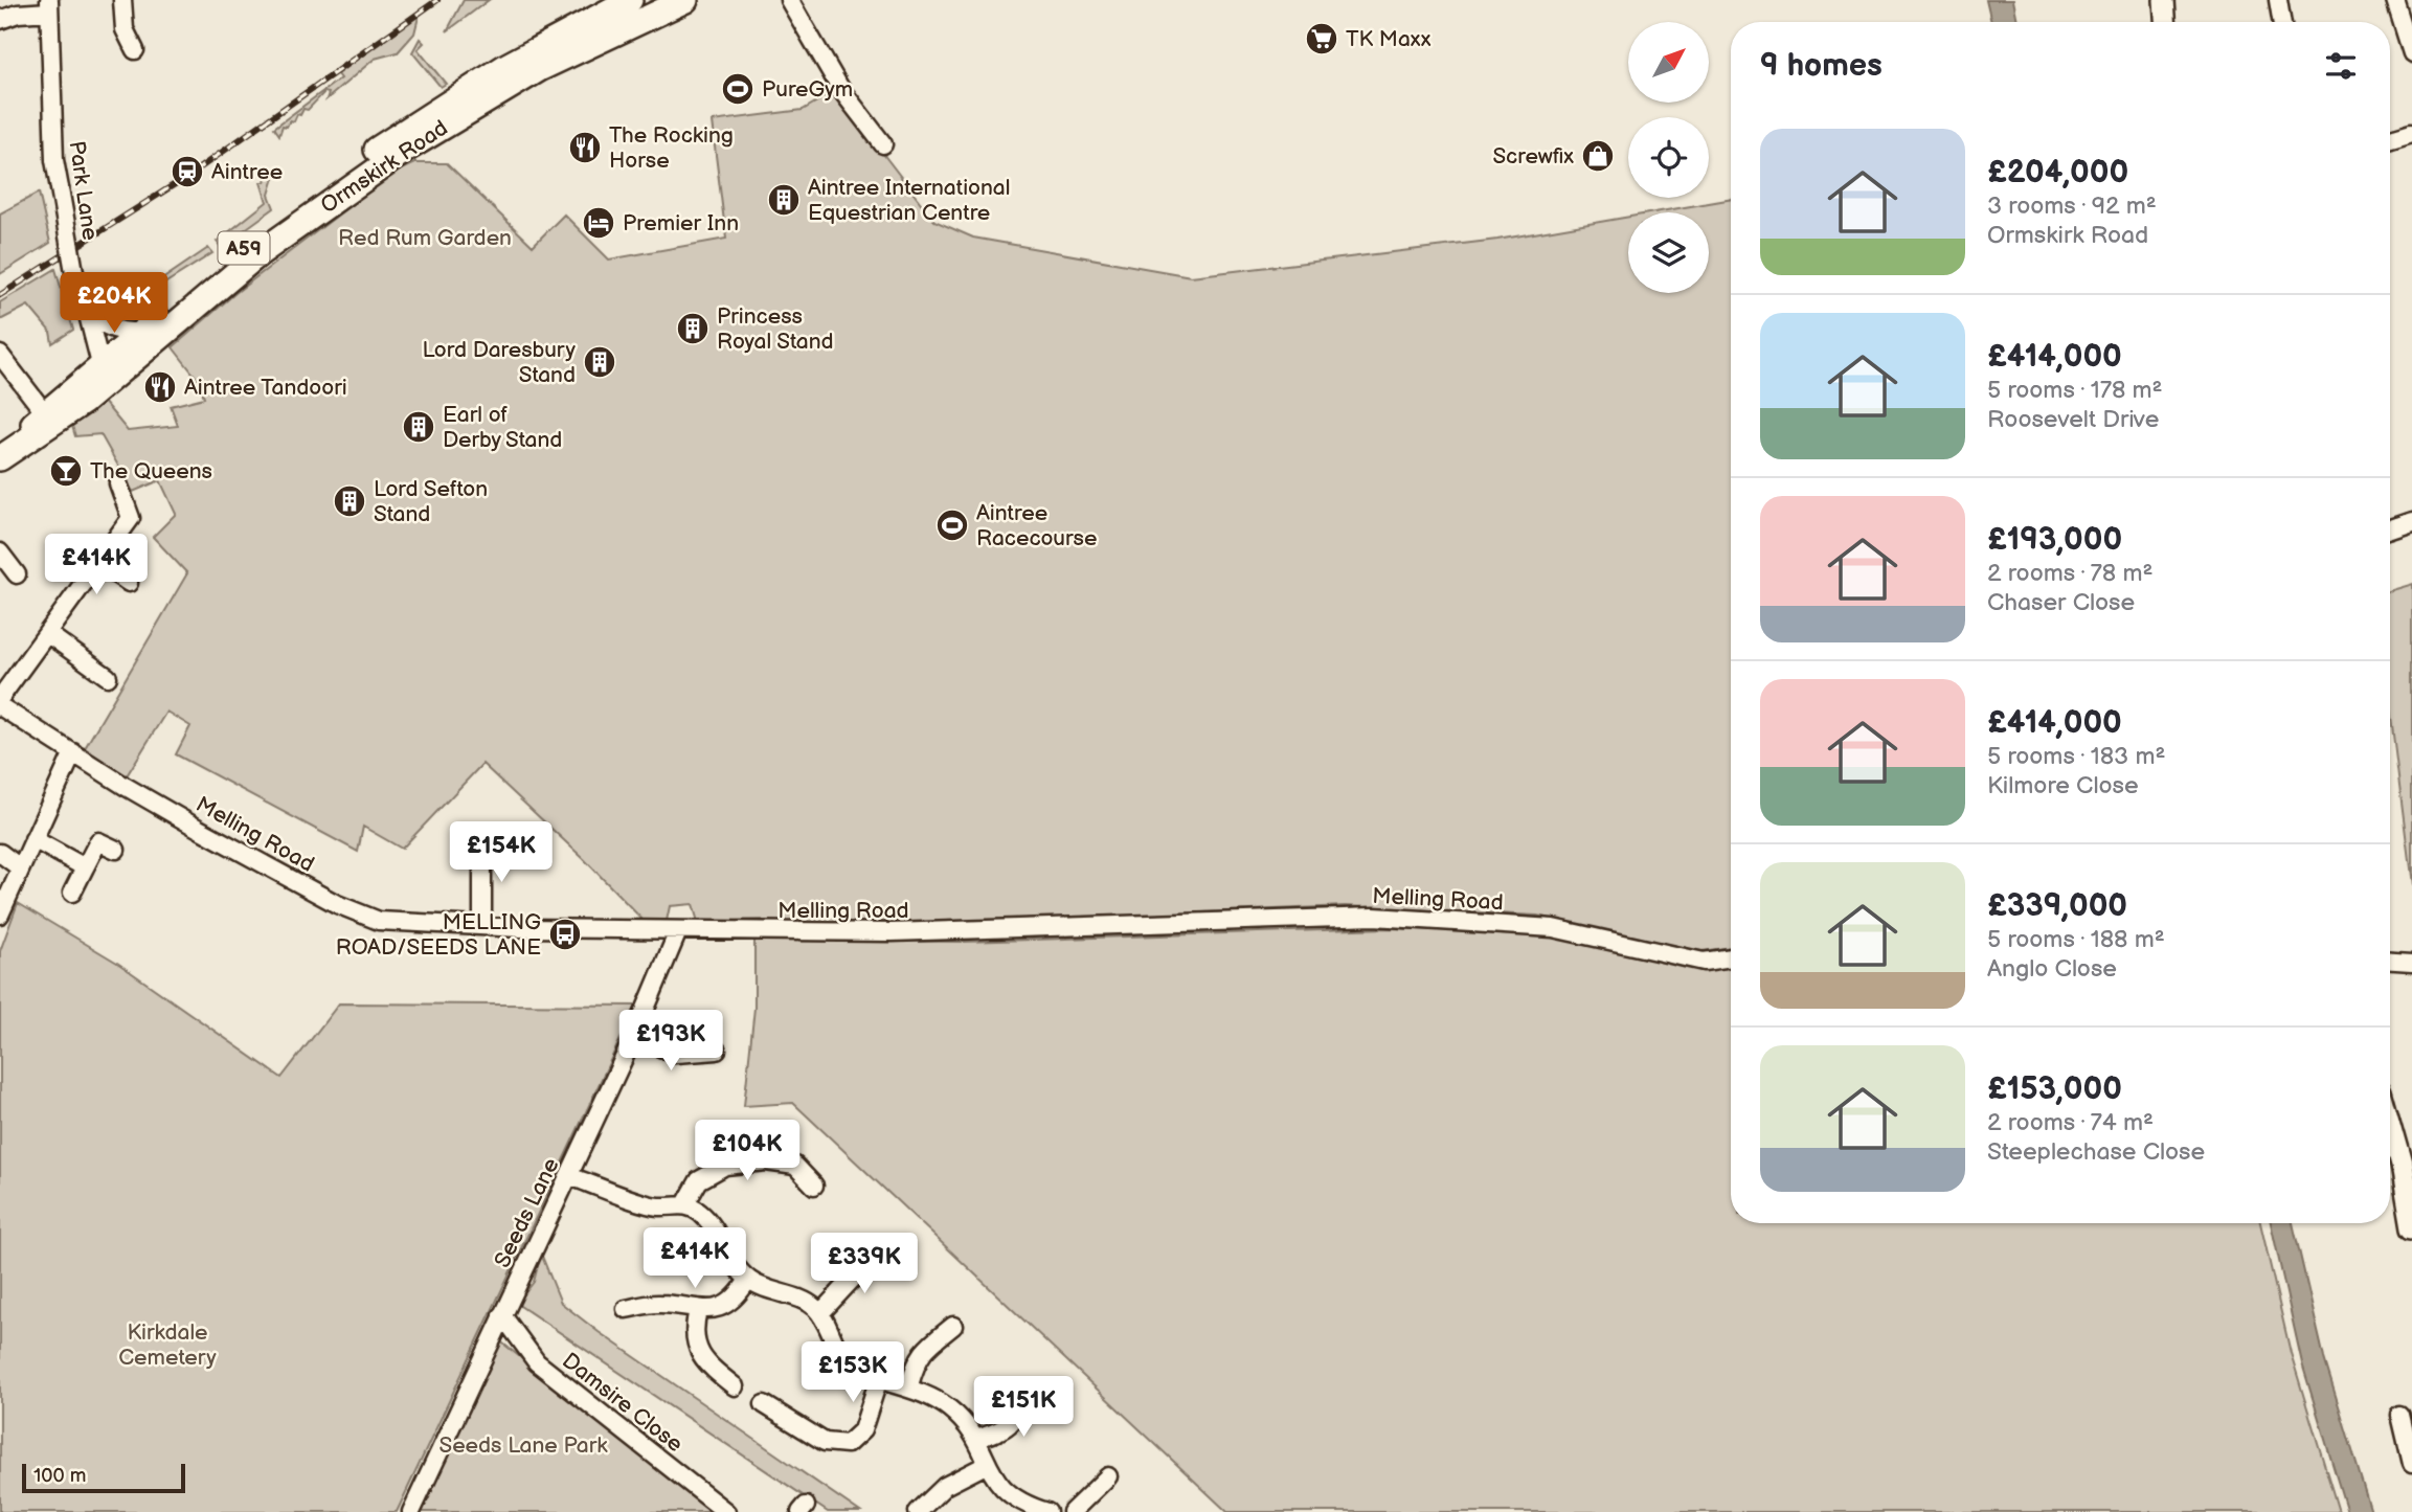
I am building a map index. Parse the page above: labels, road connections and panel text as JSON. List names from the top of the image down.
{
  "streets": {
    "highway": ["Ormskirk Road", "A59"],
    "street": [
      "Park Lane",
      "Melling Road",
      "Seeds Lane",
      "Damsire Close"
    ]
  },
  "crossings": [
    ["Ormskirk Road", "Park Lane"],
    ["Ormskirk Road", "A59"],
    ["Park Lane", "A59"],
    ["Melling Road", "Seeds Lane"],
    ["Seeds Lane", "Damsire Close"]
  ],
  "parks": ["Red Rum Garden", "Kirkdale Cemetery", "Seeds Lane Park"],
  "places": {
    "supermarket": ["TK Maxx"],
    "sports": ["PureGym", "Aintree Racecourse"],
    "restaurant": ["The Rocking Horse", "Aintree Tandoori"],
    "shop": ["Screwfix"],
    "station": ["Aintree"],
    "building": [
      "Aintree International Equestrian Centre",
      "Princess Royal Stand",
      "Lord Daresbury Stand",
      "Earl of Derby Stand",
      "Lord Sefton Stand"
    ],
    "hotel": ["Premier Inn"],
    "bar": ["The Queens"],
    "bus stop": ["MELLING ROAD/SEEDS LANE"]
  },
  "scale_bar": "100 m",
  "north": "top right",
  "page": {
    "heading": "9 homes",
    "list": [
      {
        "name": "£204,000",
        "note": "3 rooms · 92 m² · Ormskirk Road"
      },
      {
        "name": "£414,000",
        "note": "5 rooms · 178 m² · Roosevelt Drive"
      },
      {
        "name": "£193,000",
        "note": "2 rooms · 78 m² · Chaser Close"
      },
      {
        "name": "£414,000",
        "note": "5 rooms · 183 m² · Kilmore Close"
      },
      {
        "name": "£339,000",
        "note": "5 rooms · 188 m² · Anglo Close"
      },
      {
        "name": "£153,000",
        "note": "2 rooms · 74 m² · Steeplechase Close"
      }
    ],
    "price": [
      "£204K",
      "£414K",
      "£154K",
      "£193K",
      "£104K",
      "£414K",
      "£339K",
      "£153K",
      "£151K"
    ],
    "scale": "100 m"
  }
}
